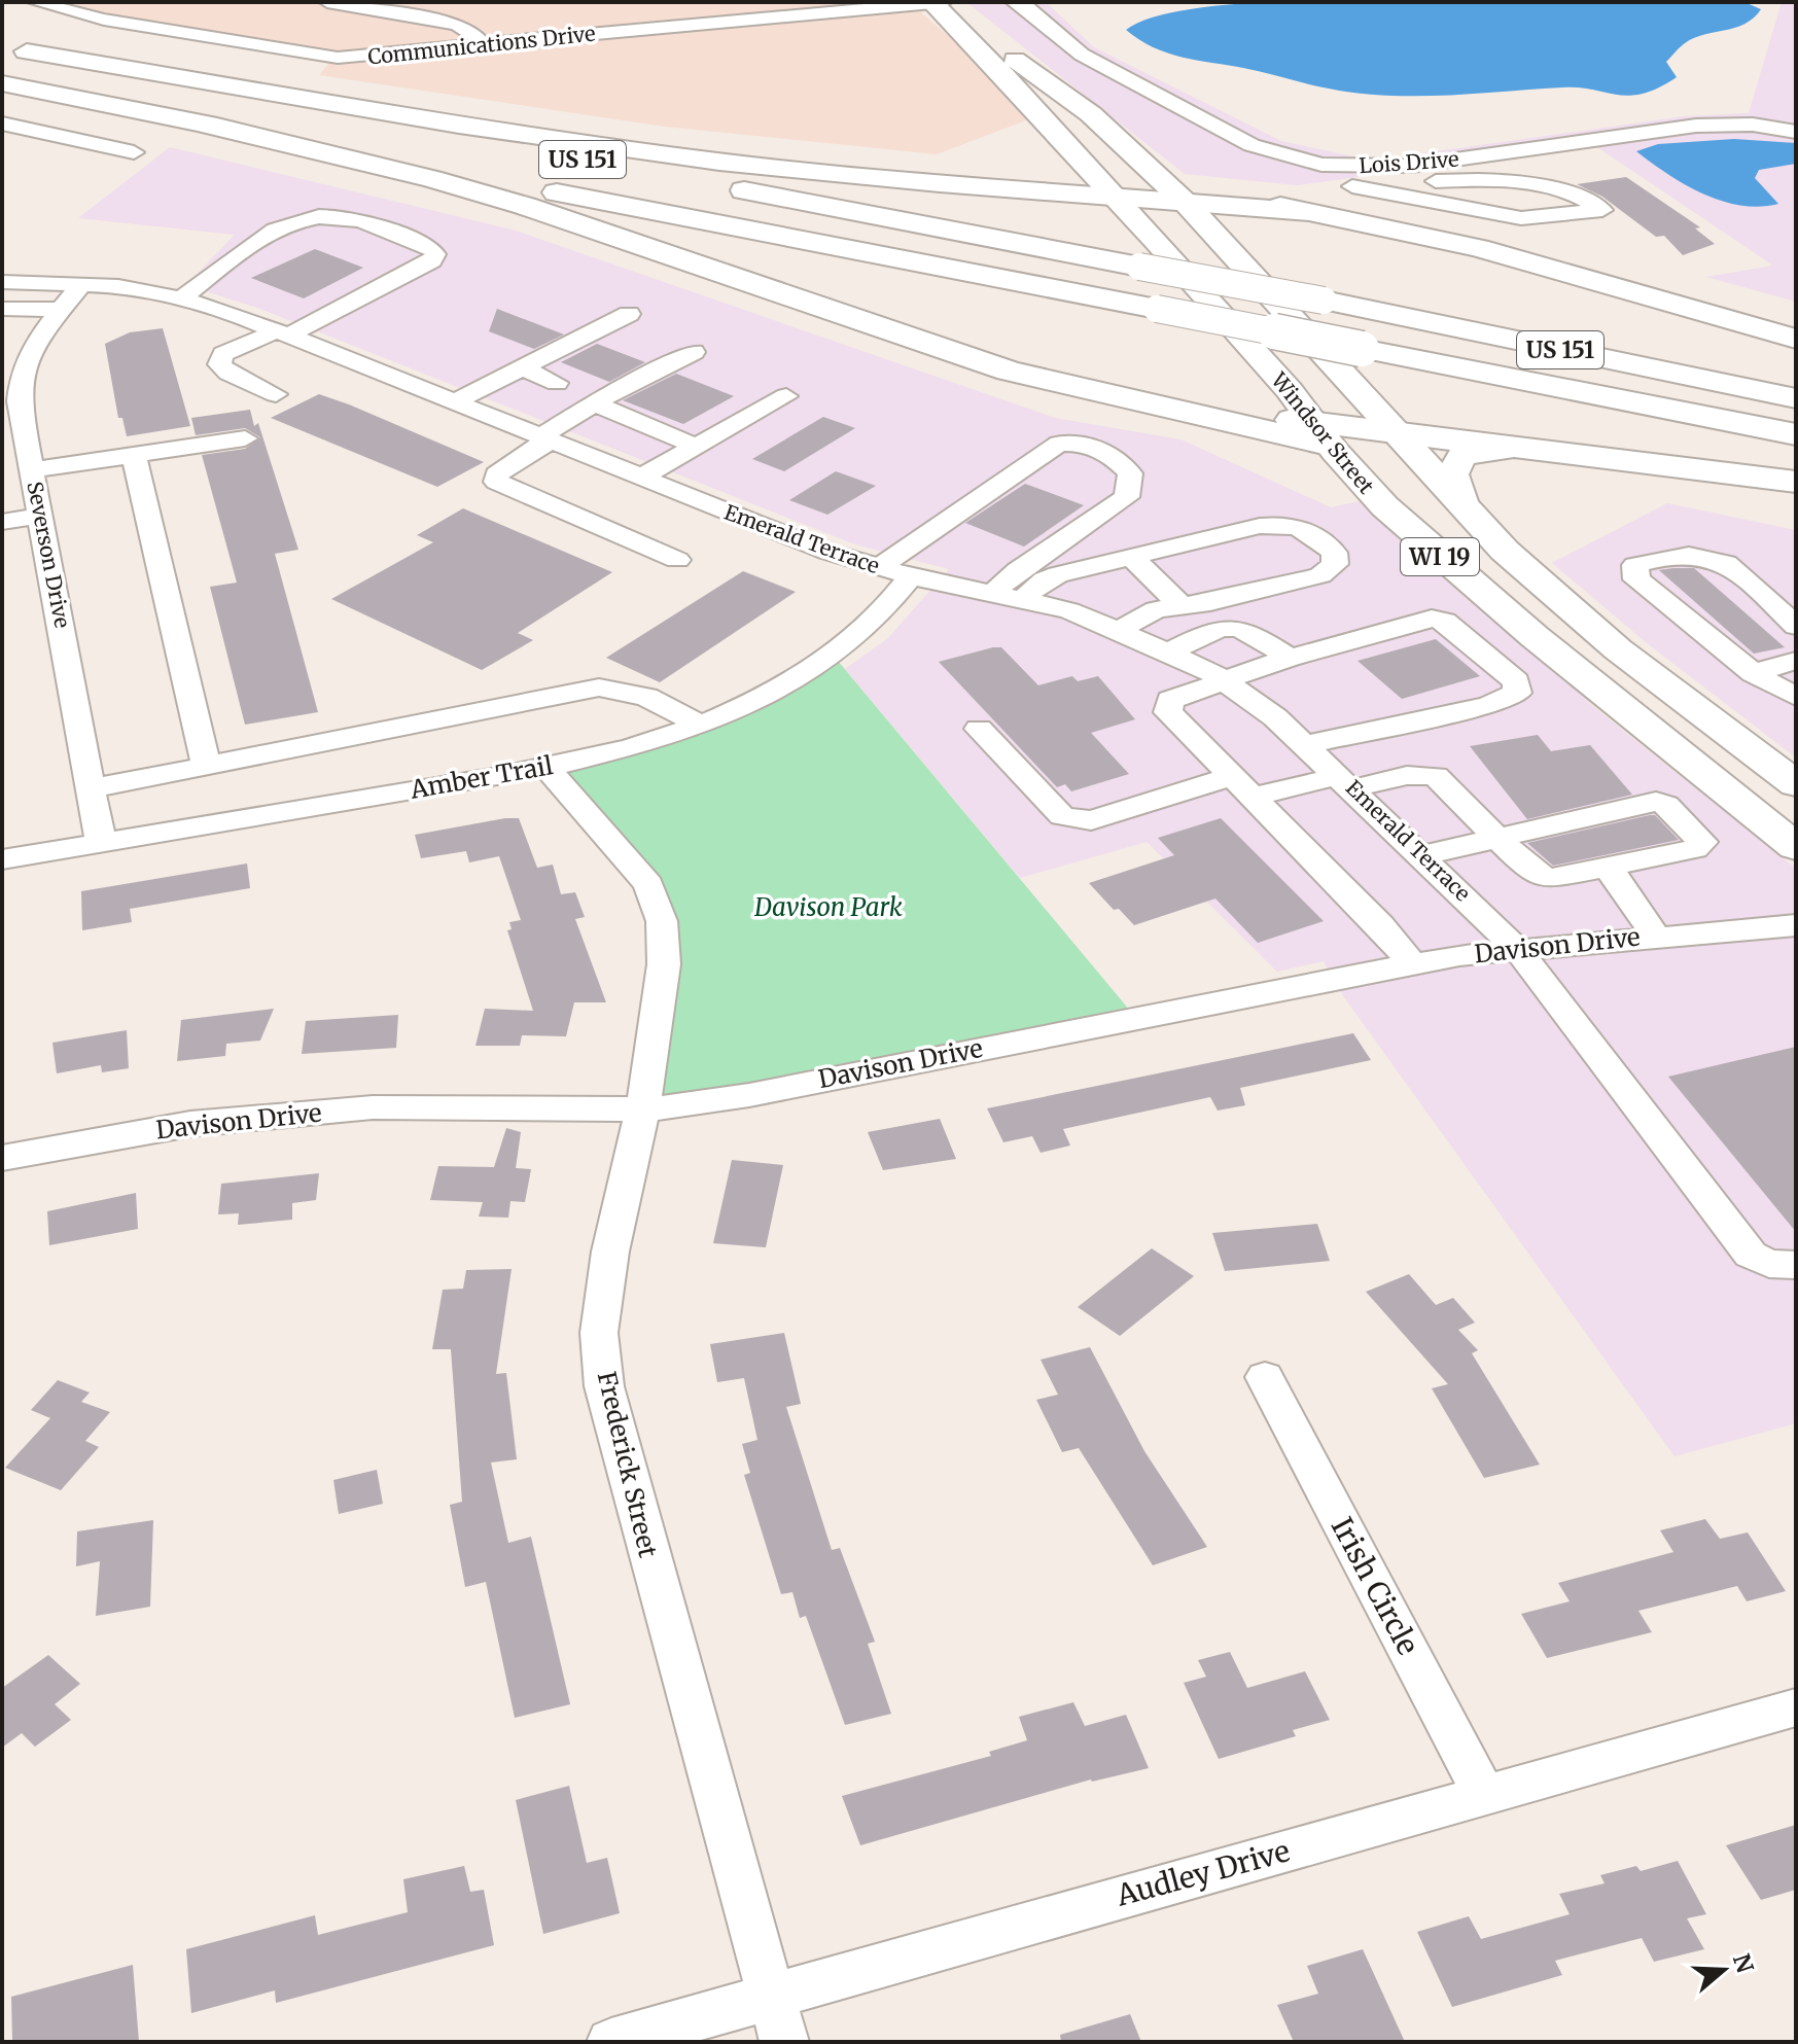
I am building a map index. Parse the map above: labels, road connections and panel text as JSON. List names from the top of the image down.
{
  "streets": {
    "highway": ["US 151"],
    "main road": ["Windsor Street", "WI 19"],
    "street": [
      "Communications Drive",
      "Lois Drive",
      "Emerald Terrace",
      "Severson Drive",
      "Amber Trail",
      "Davison Drive",
      "Frederick Street",
      "Irish Circle",
      "Audley Drive"
    ]
  },
  "crossings": [
    ["Communications Drive", "Windsor Street"],
    ["Communications Drive", "WI 19"],
    ["Windsor Street", "WI 19"],
    ["Emerald Terrace", "Severson Drive"],
    ["Emerald Terrace", "Amber Trail"],
    ["Emerald Terrace", "Davison Drive"],
    ["Severson Drive", "Amber Trail"],
    ["Amber Trail", "Frederick Street"],
    ["Davison Drive", "Frederick Street"],
    ["Frederick Street", "Audley Drive"],
    ["Irish Circle", "Audley Drive"]
  ],
  "parks": ["Davison Park"],
  "north": "right"
}
